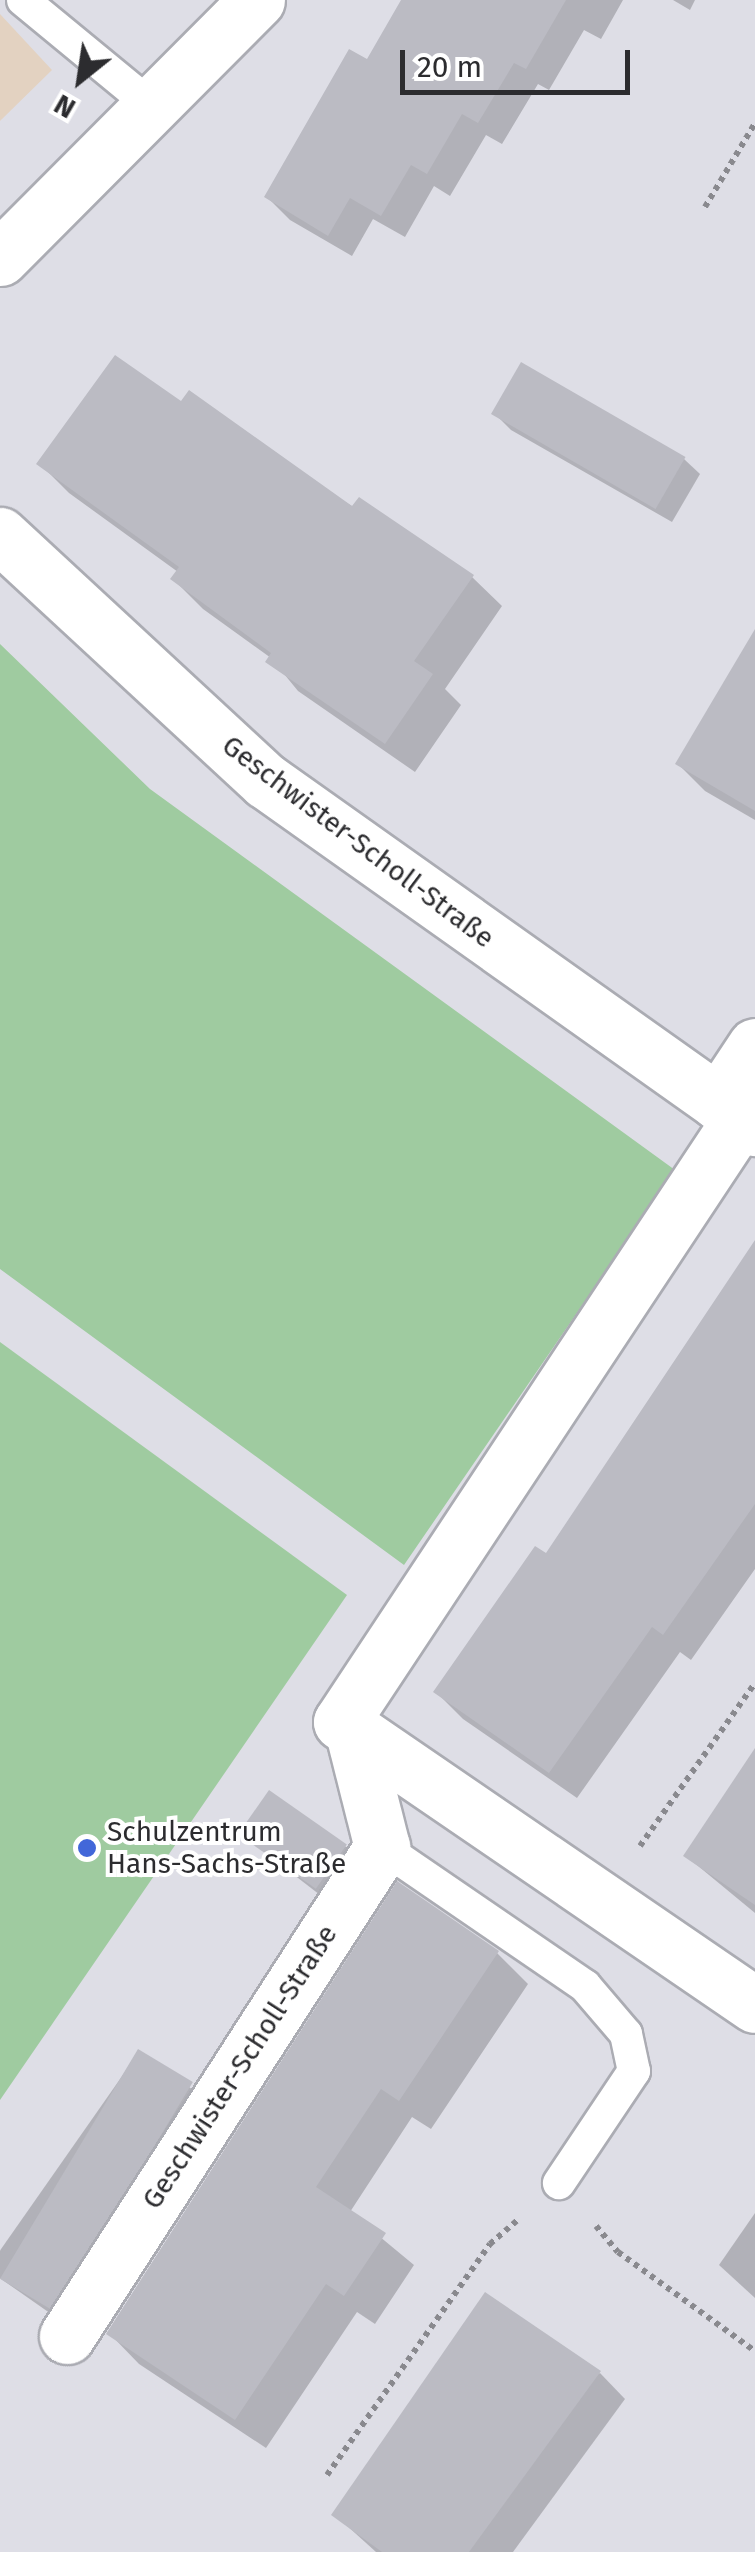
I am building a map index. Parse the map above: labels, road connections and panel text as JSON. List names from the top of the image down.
{
  "streets": {
    "street": ["Geschwister-Scholl-Straße"]
  },
  "places": ["Schulzentrum Hans-Sachs-Straße"],
  "scale_bar": "20 m",
  "north": "bottom left"
}
